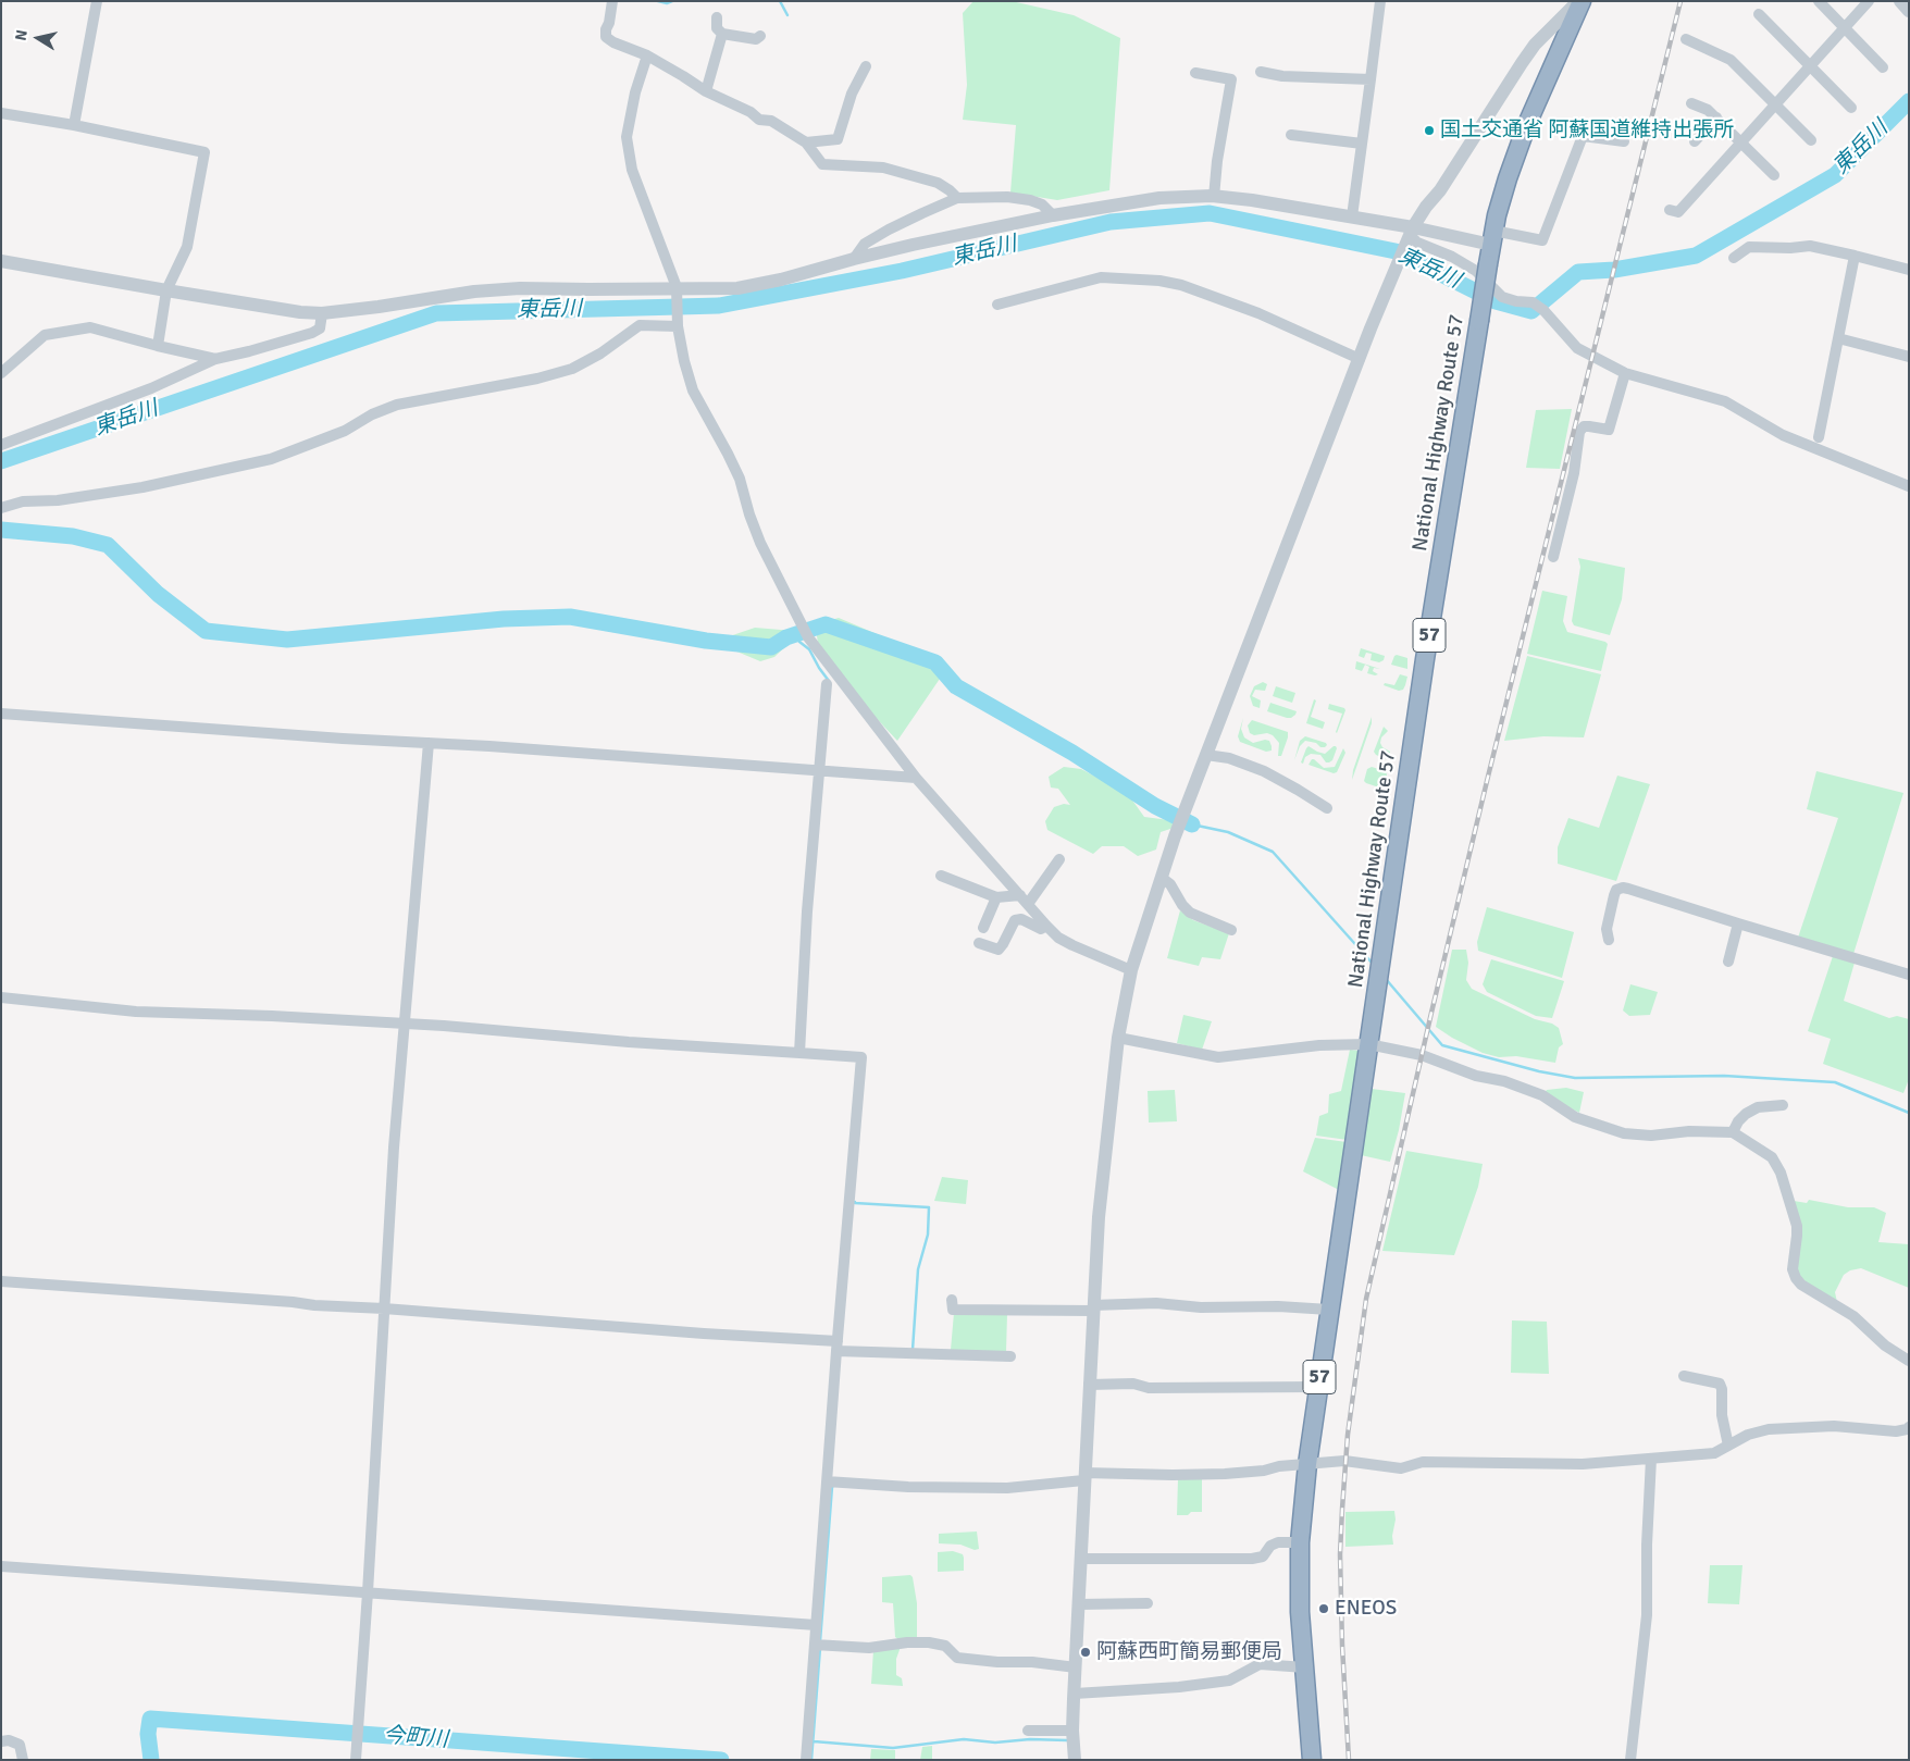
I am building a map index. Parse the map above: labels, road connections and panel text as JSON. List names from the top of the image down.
{
  "streets": {
    "highway": ["National Highway Route 57", "57"]
  },
  "water": ["東岳川", "今町川"],
  "places": ["国土交通省 阿蘇国道維持出張所", "ENEOS", "阿蘇西町簡易郵便局"],
  "north": "left"
}
